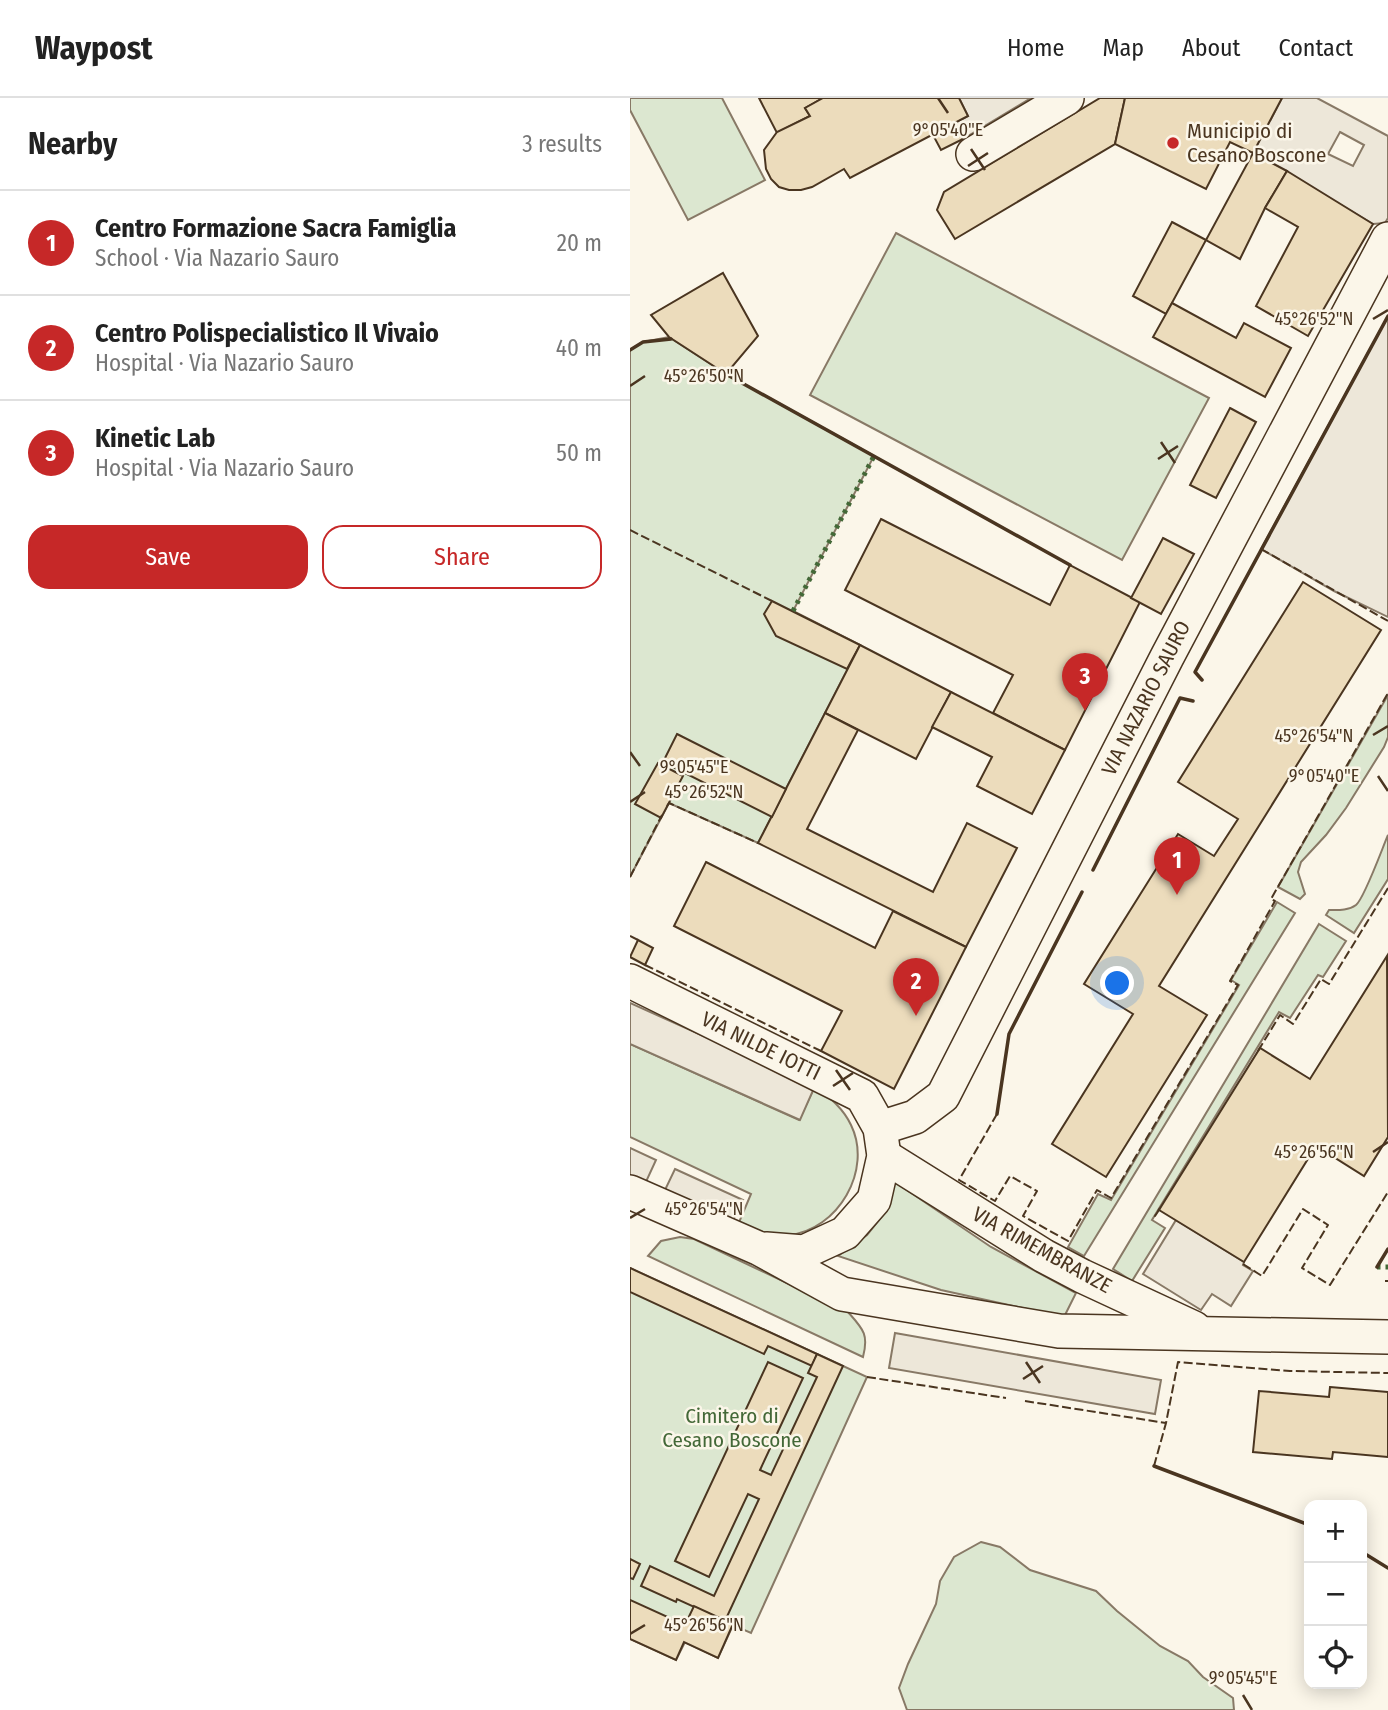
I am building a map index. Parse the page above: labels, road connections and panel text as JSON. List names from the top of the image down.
{
  "streets": {
    "street": ["VIA NAZARIO SAURO", "VIA NILDE IOTTI", "VIA RIMEMBRANZE"]
  },
  "crossings": [
    ["VIA NAZARIO SAURO", "VIA NILDE IOTTI"],
    ["VIA NAZARIO SAURO", "VIA RIMEMBRANZE"],
    ["VIA NILDE IOTTI", "VIA RIMEMBRANZE"]
  ],
  "parks": ["Cimitero di Cesano Boscone"],
  "places": ["Municipio di Cesano Boscone"],
  "page": {
    "header": "Waypost",
    "nav": [
      "Home",
      "Map",
      "About",
      "Contact"
    ],
    "heading": ["Nearby", "3 results"],
    "list": [
      {
        "mark": "1",
        "name": "Centro Formazione Sacra Famiglia",
        "note": "School · Via Nazario Sauro",
        "value": "20 m"
      },
      {
        "mark": "2",
        "name": "Centro Polispecialistico Il Vivaio",
        "note": "Hospital · Via Nazario Sauro",
        "value": "40 m"
      },
      {
        "mark": "3",
        "name": "Kinetic Lab",
        "note": "Hospital · Via Nazario Sauro",
        "value": "50 m"
      }
    ],
    "buttons": ["Save", "Share"],
    "pins": ["3", "1", "2"],
    "map_buttons": ["+", "−"]
  },
  "coordinates": [
    "9°05'40\"E",
    "45°26'52\"N",
    "45°26'50\"N",
    "45°26'54\"N",
    "9°05'45\"E",
    "45°26'56\"N"
  ]
}
